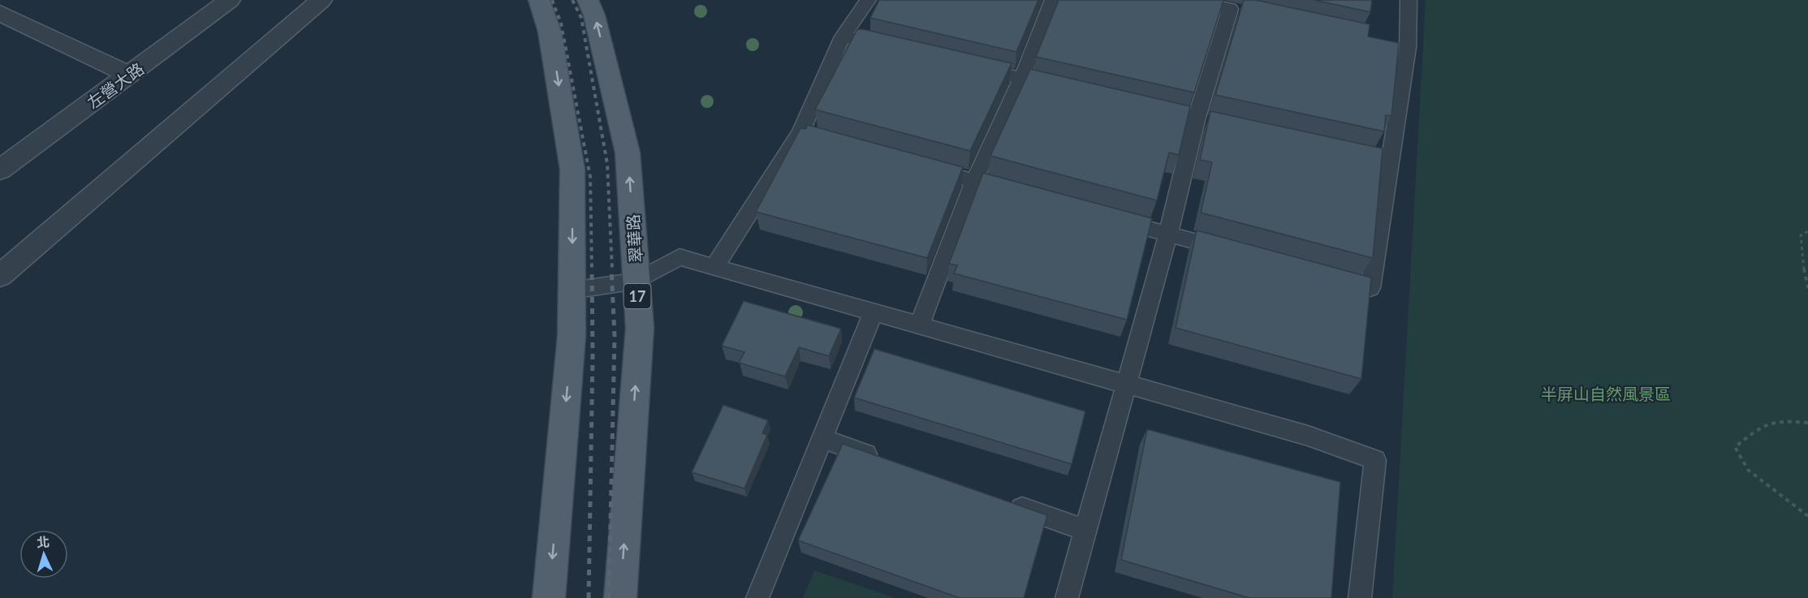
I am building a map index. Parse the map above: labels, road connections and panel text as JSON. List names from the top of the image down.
{
  "streets": {
    "main road": ["翠華路", "17"],
    "street": ["左營大路"]
  },
  "parks": ["半屏山自然風景區"],
  "north": "top"
}
